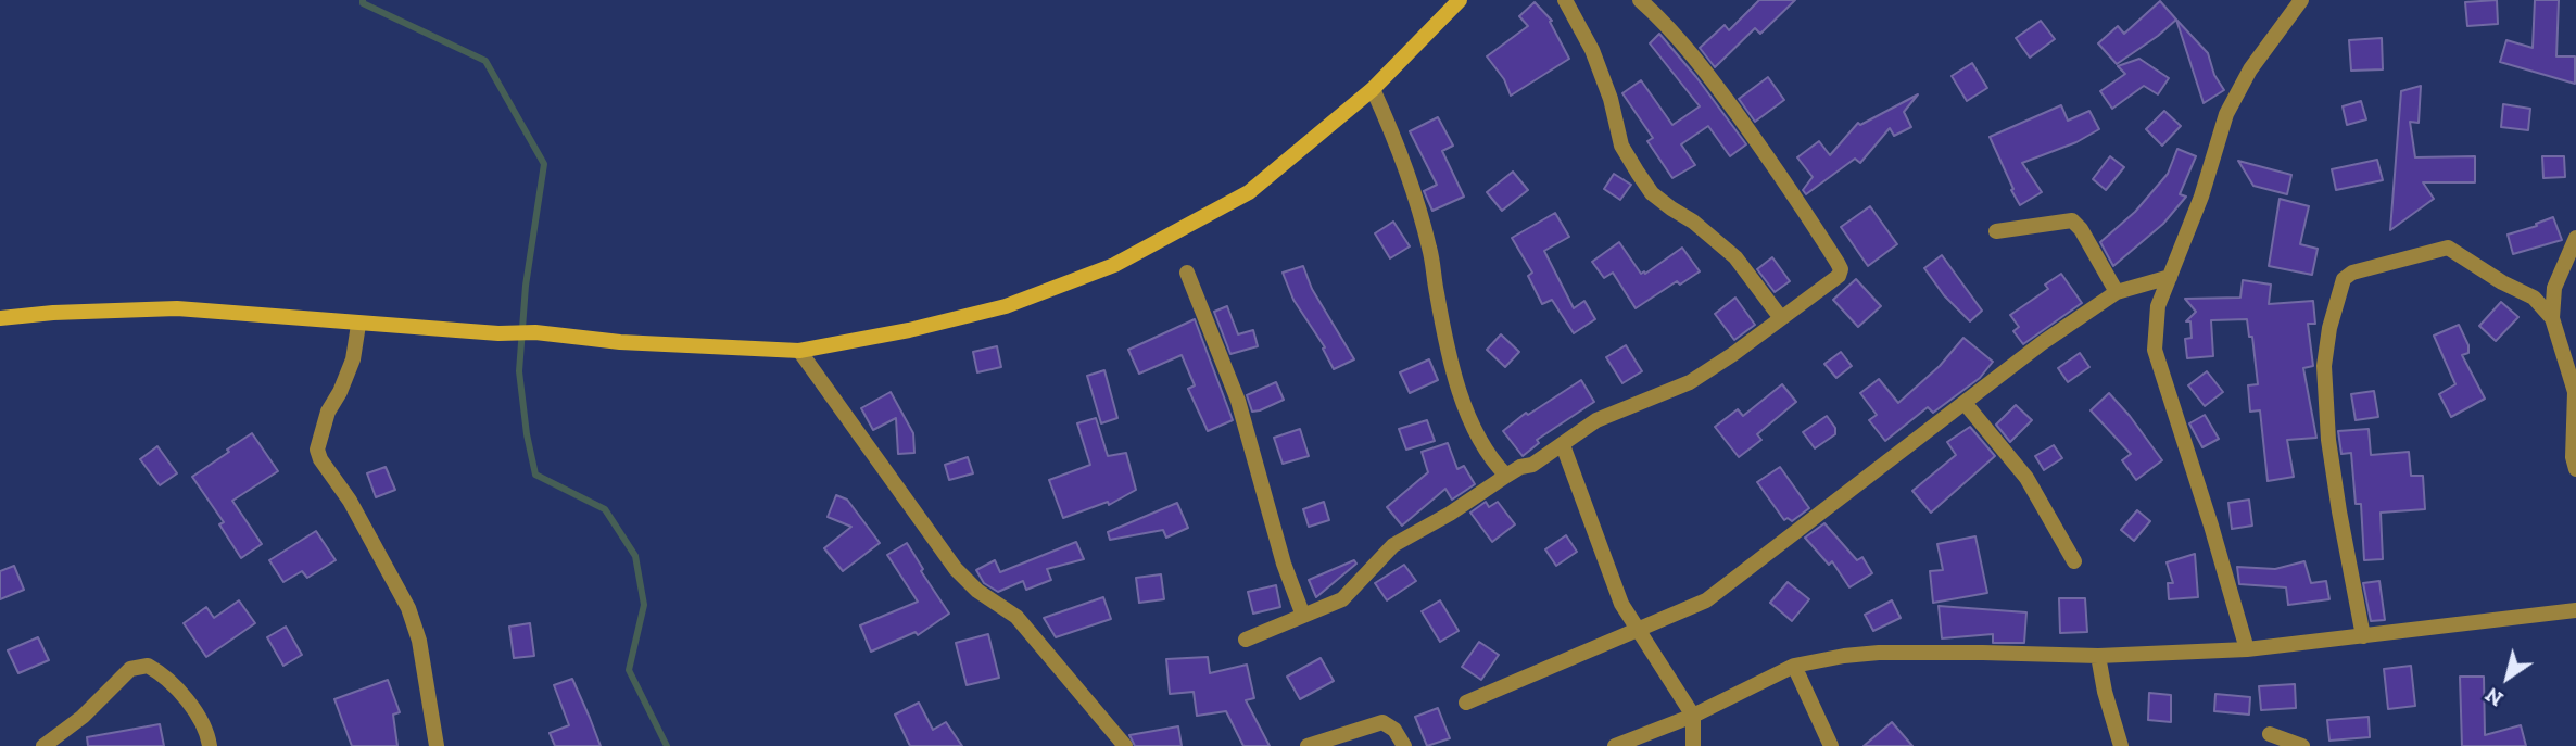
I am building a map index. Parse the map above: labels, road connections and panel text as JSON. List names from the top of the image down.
{
  "north": "bottom left"
}
